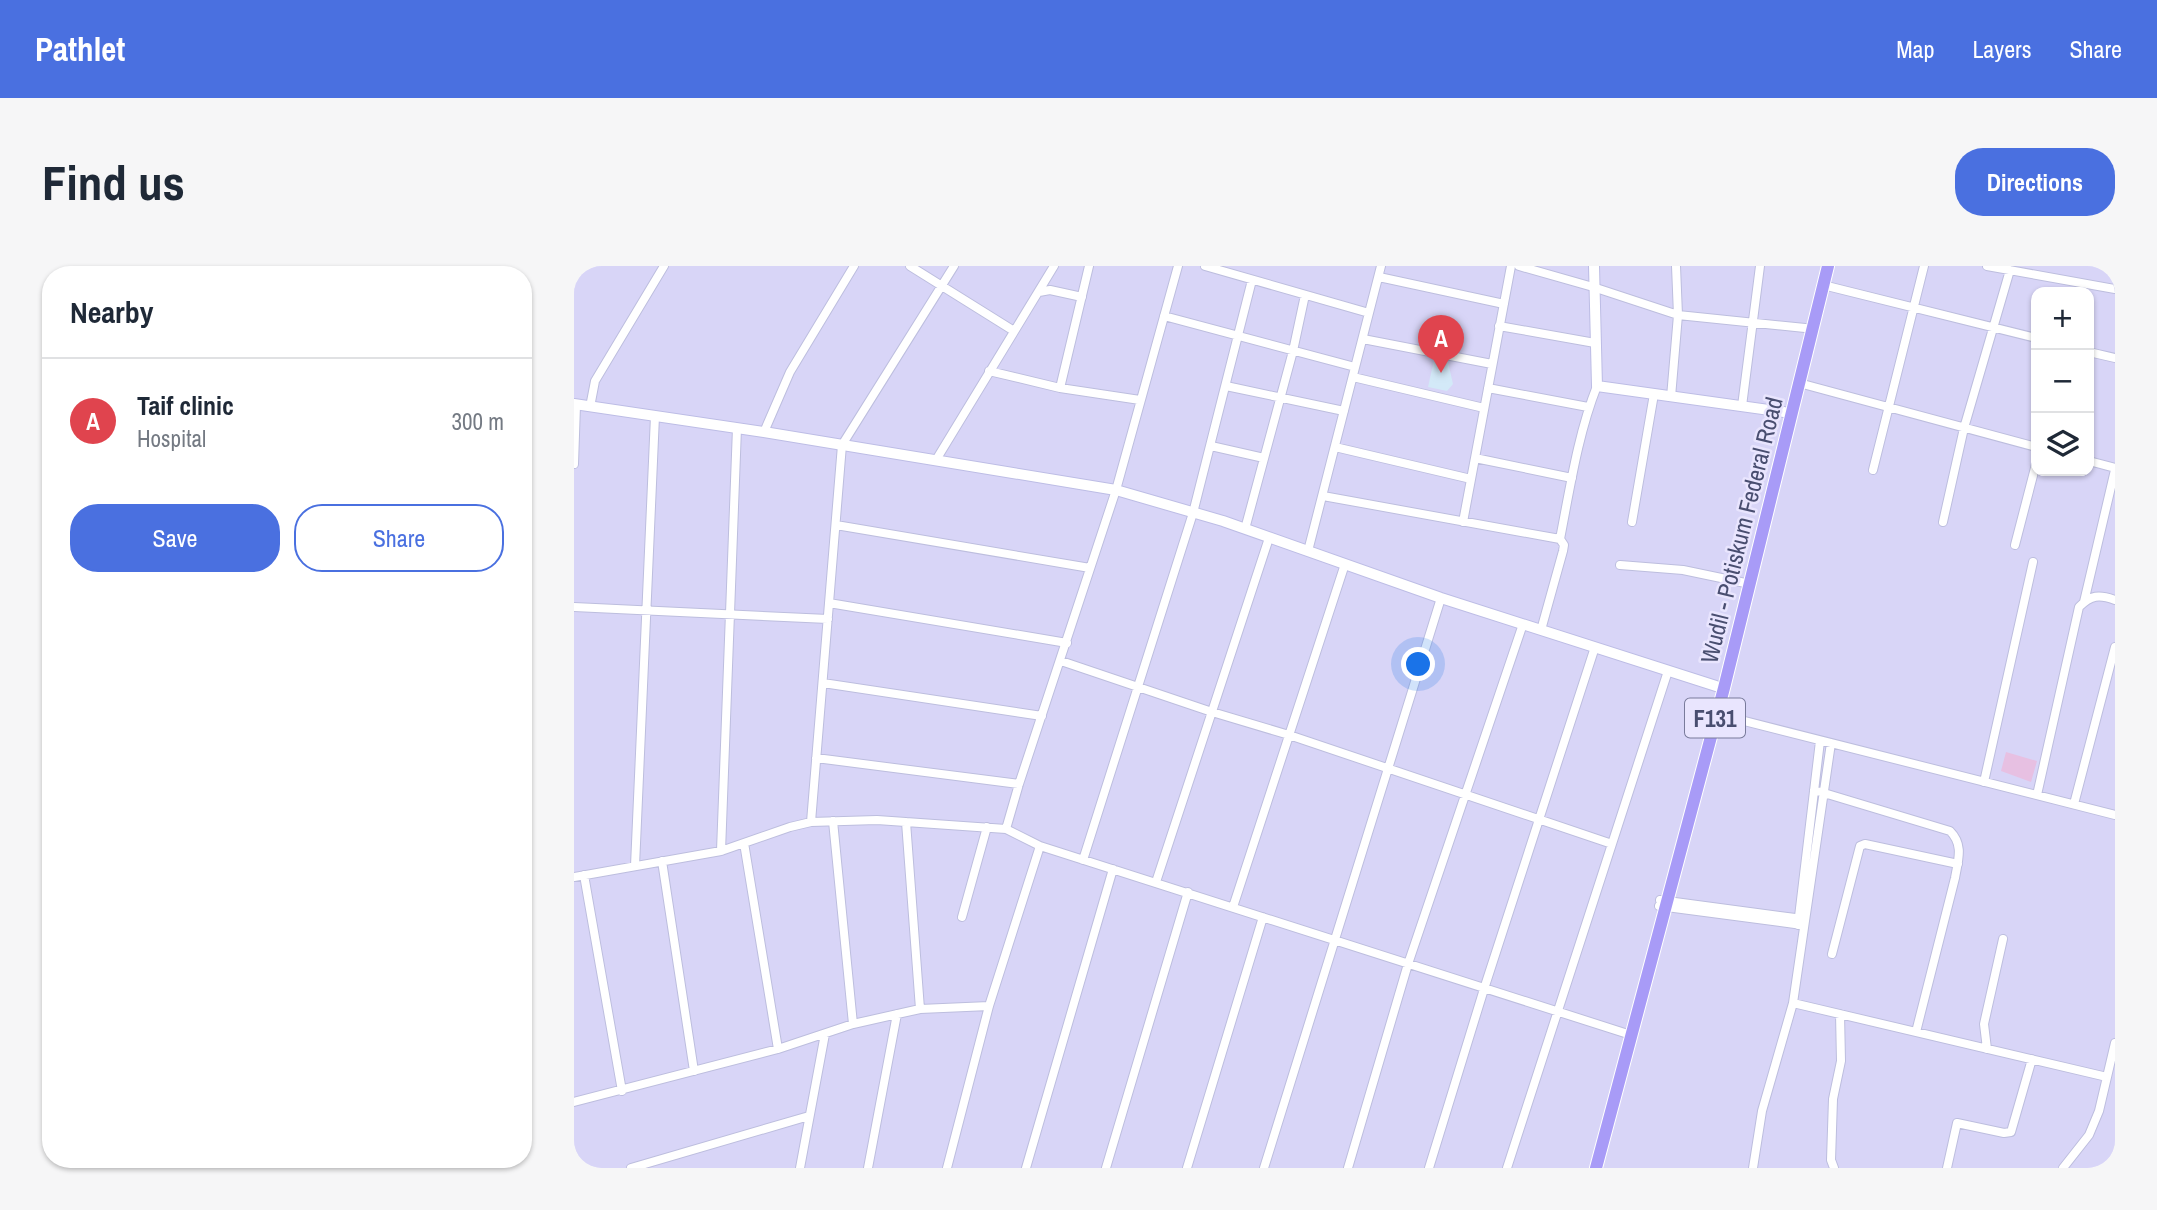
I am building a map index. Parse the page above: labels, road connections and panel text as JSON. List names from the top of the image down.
{
  "streets": {
    "main road": ["Wudil - Potiskum Federal Road", "F131"]
  },
  "page": {
    "header": "Pathlet",
    "nav": ["Map", "Layers", "Share"],
    "buttons": [
      "Directions",
      ["Save", "Share"]
    ],
    "title": "Find us",
    "heading": "Nearby",
    "map_buttons": ["+", "−"],
    "pins": "A",
    "list": [
      {
        "mark": "A",
        "name": "Taif clinic",
        "note": "Hospital",
        "value": "300 m"
      }
    ]
  }
}
